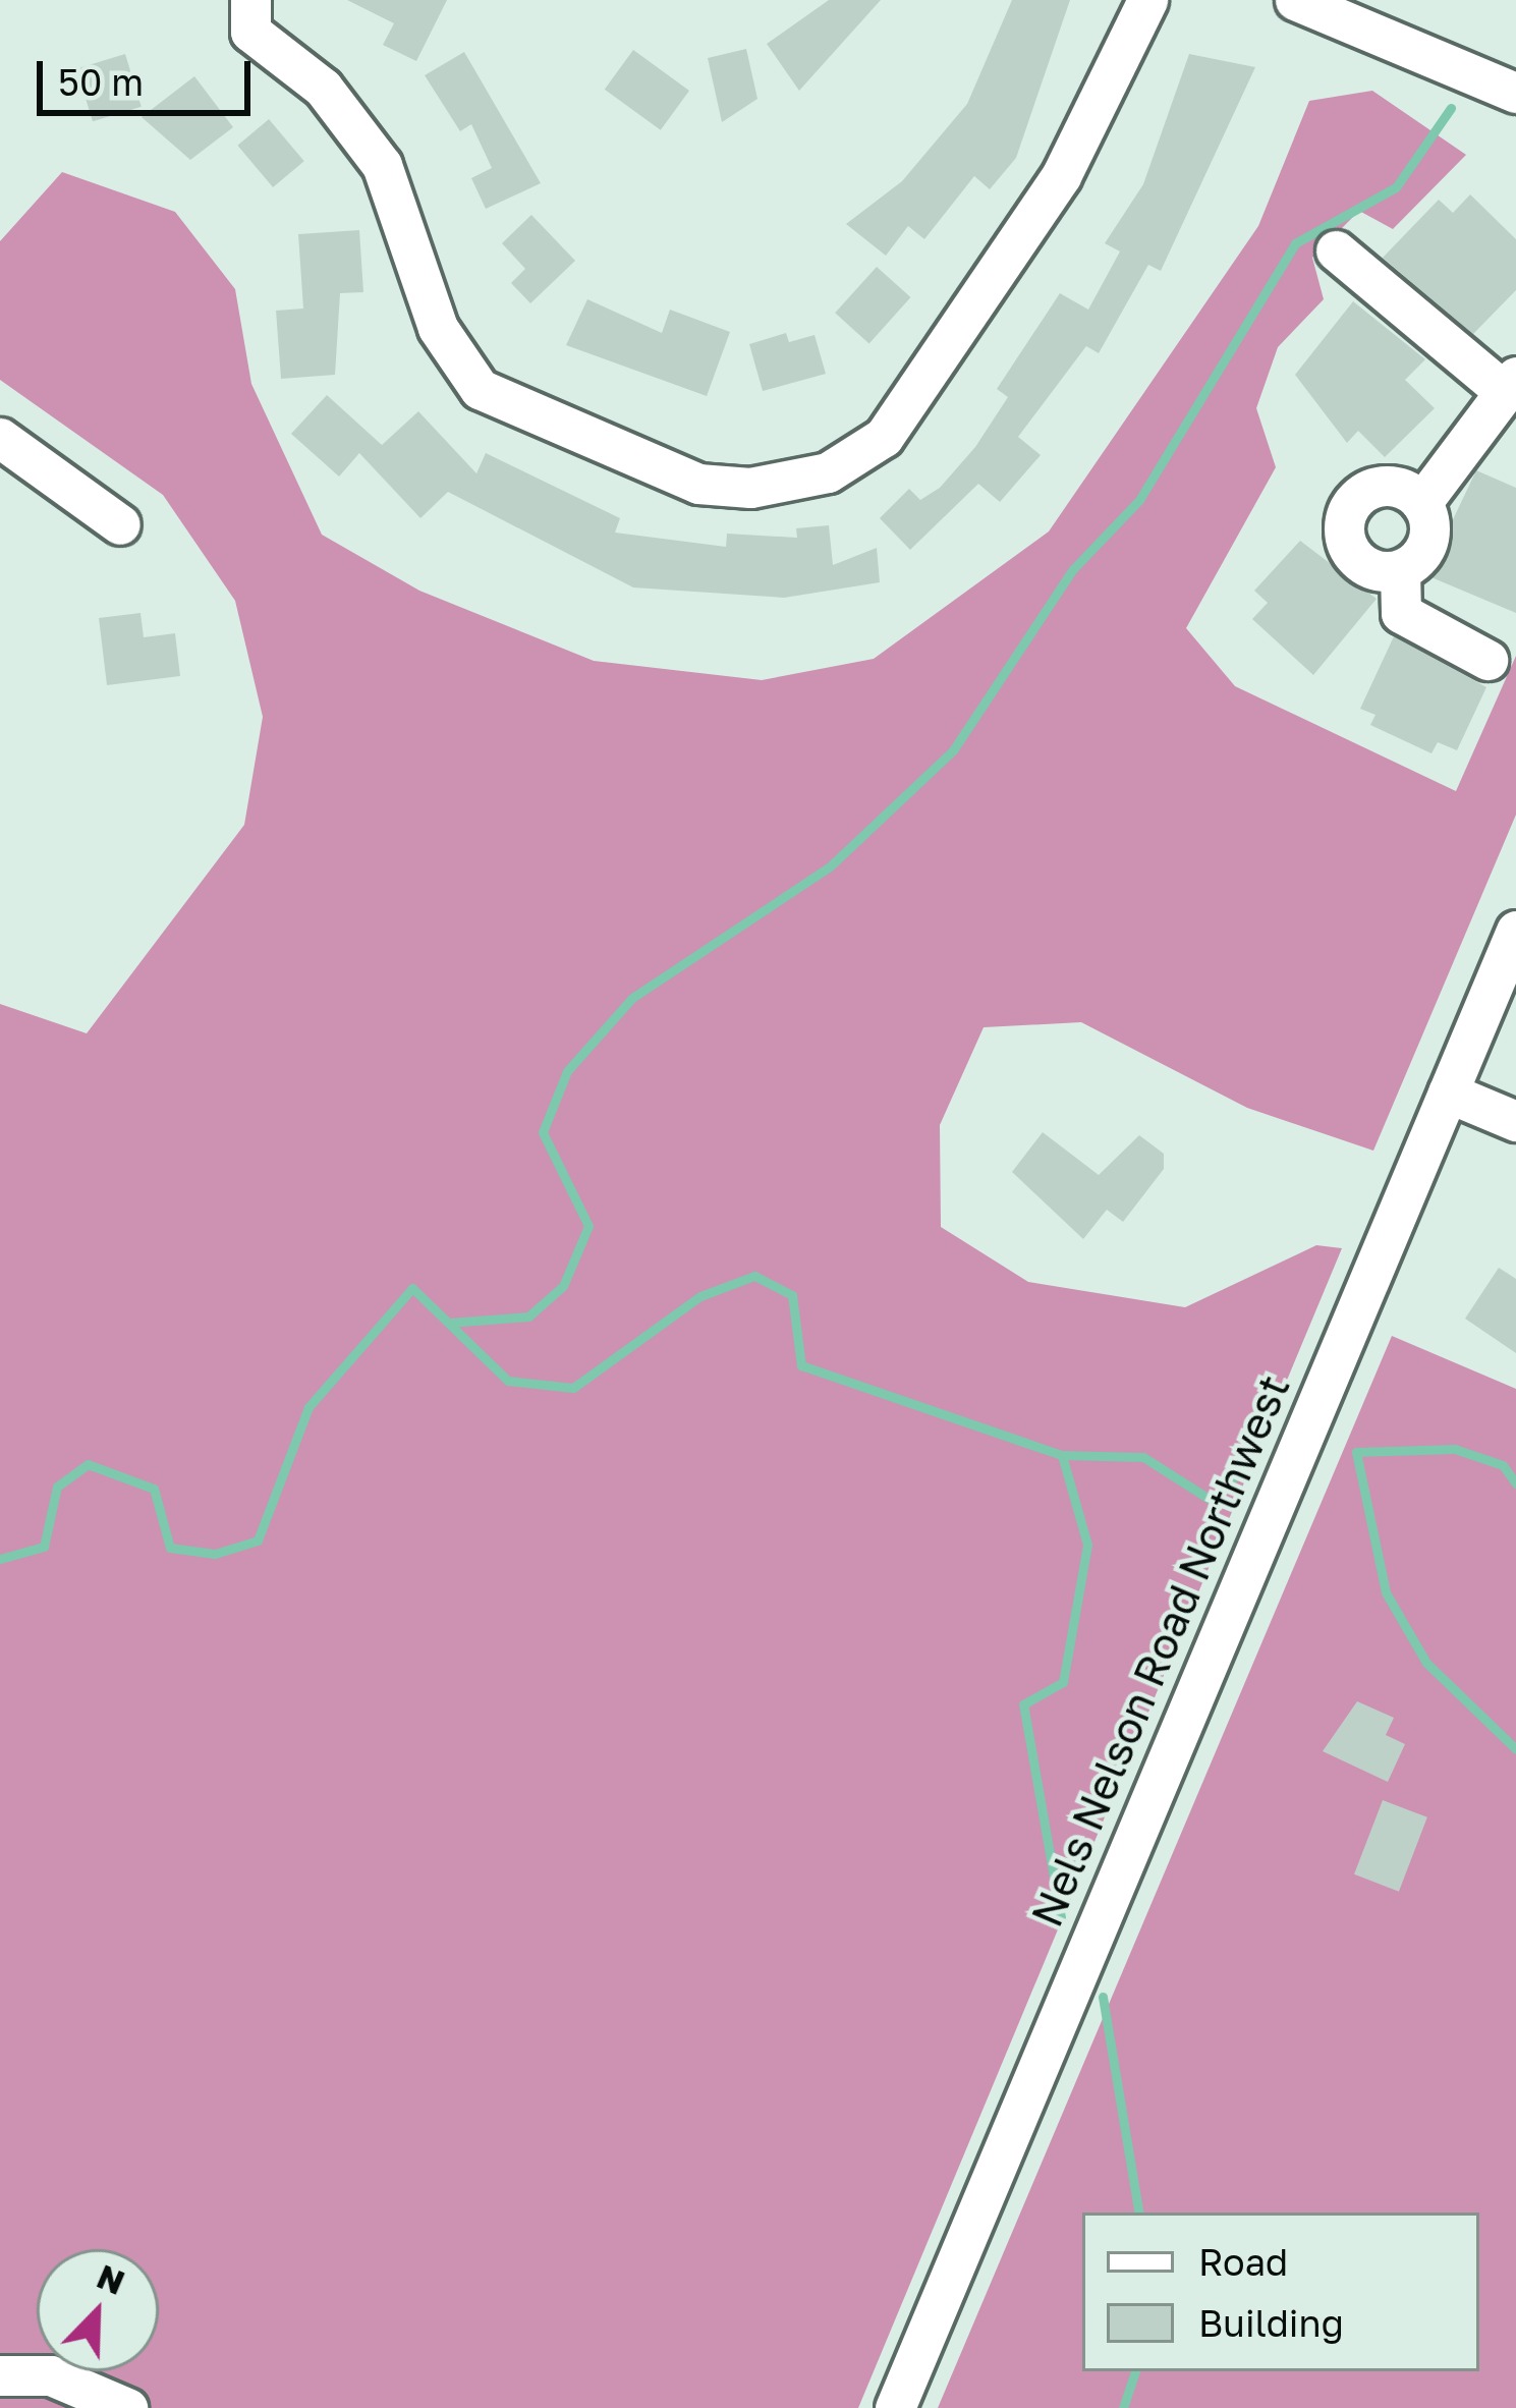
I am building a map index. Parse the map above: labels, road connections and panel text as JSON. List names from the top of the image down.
{
  "streets": {
    "street": ["Nels Nelson Road Northwest"]
  },
  "legend": ["Road", "Building"],
  "scale_bar": "50 m",
  "north": "top right"
}
